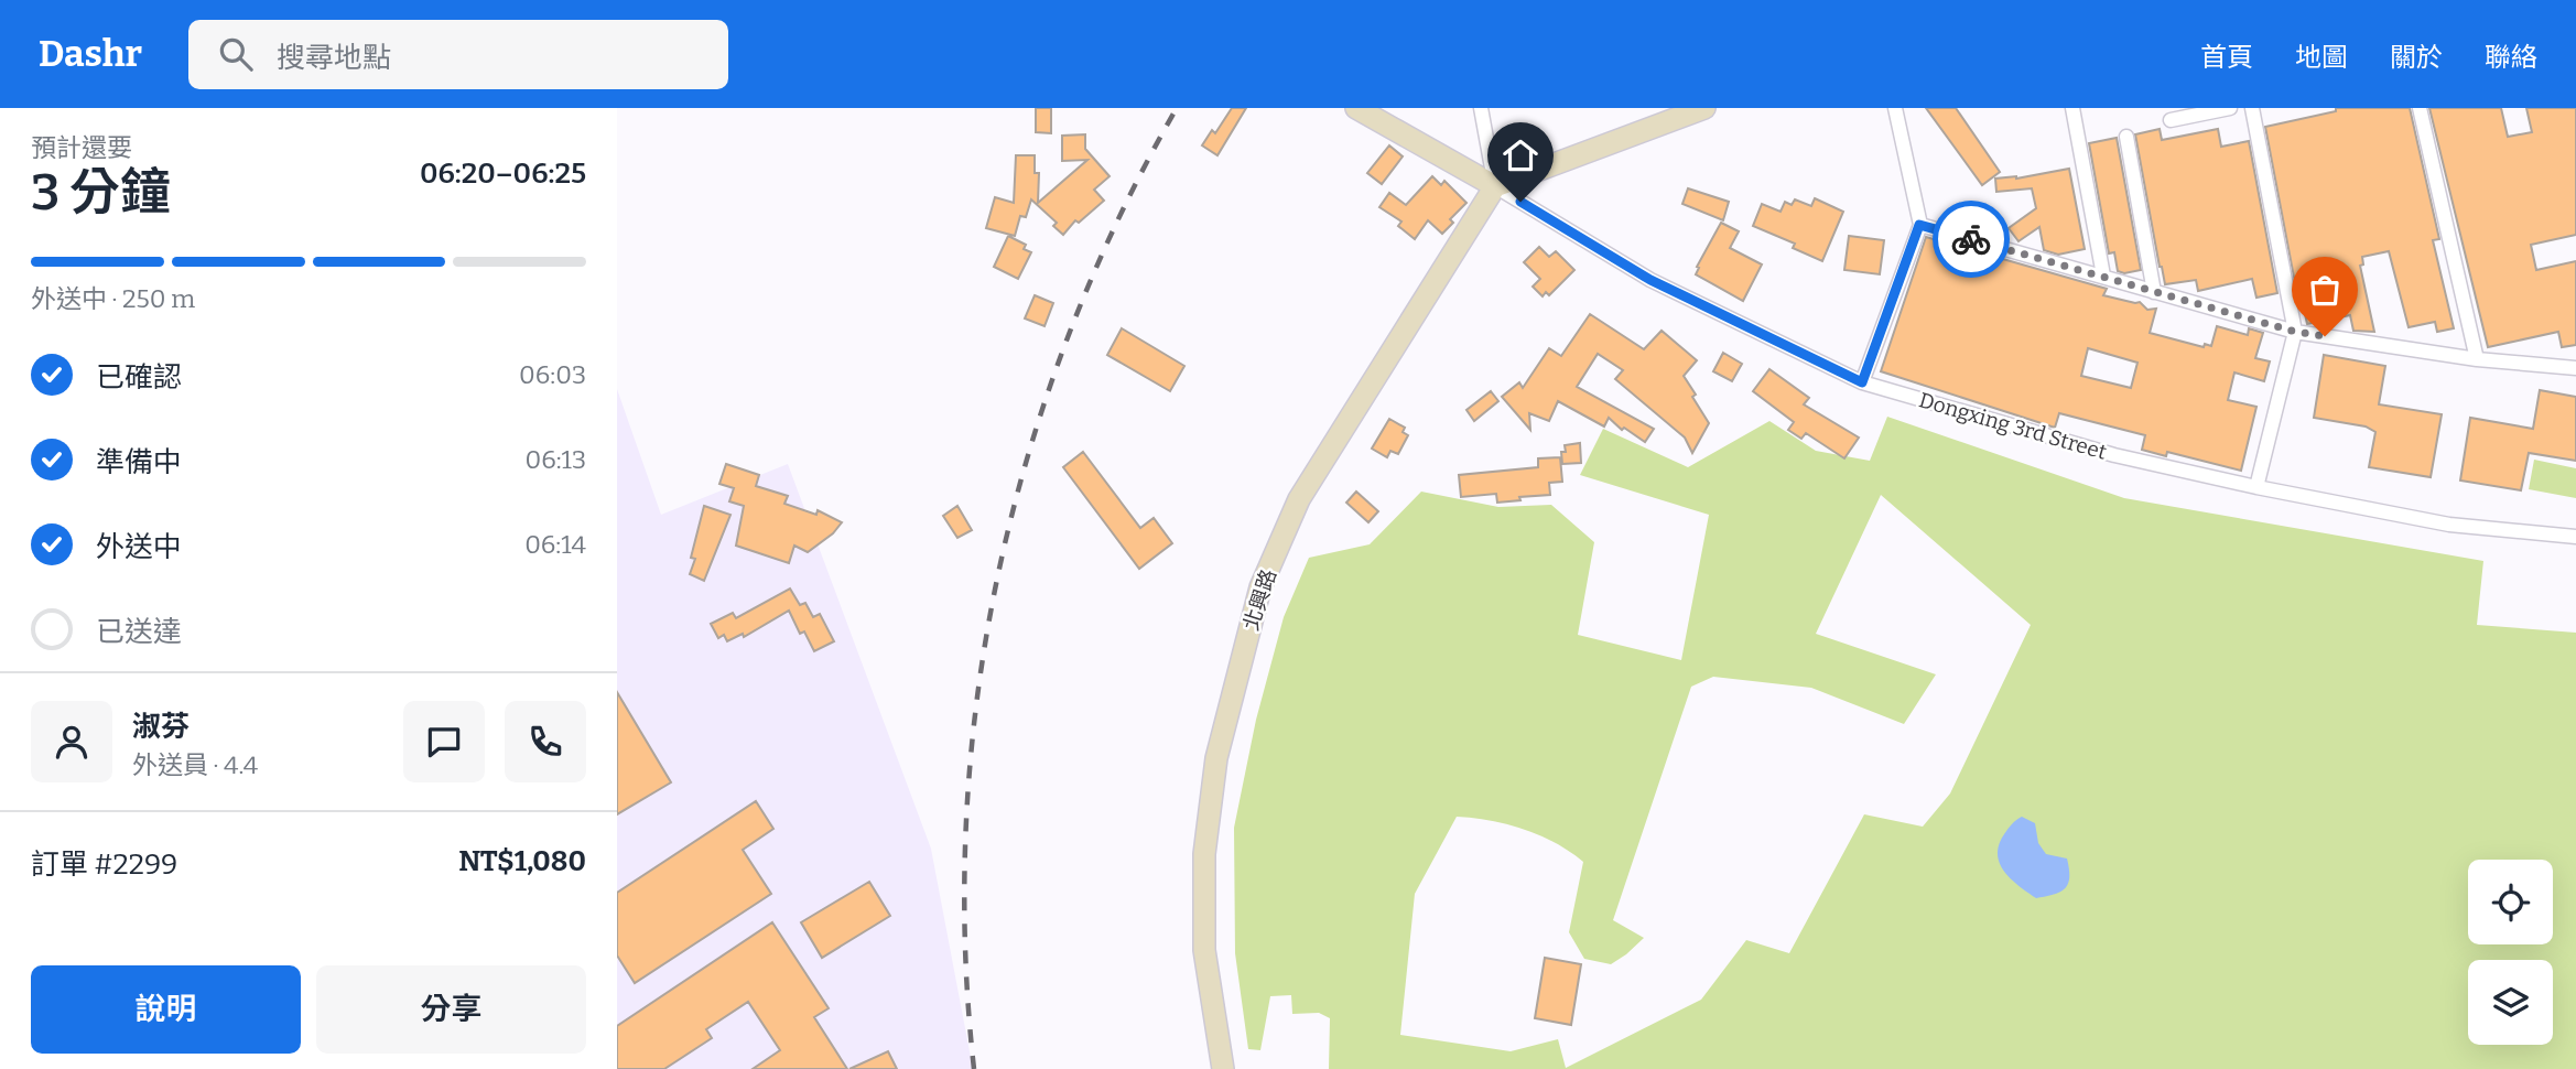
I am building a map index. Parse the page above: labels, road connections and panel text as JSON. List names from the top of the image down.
{
  "streets": {
    "street": ["Dongxing 3rd Street", "北興路"]
  },
  "crossings": [
    ["Dongxing 3rd Street", "北興路"]
  ],
  "page": {
    "header": "Dashr",
    "search": "搜尋地點",
    "nav": [
      "首頁",
      "地圖",
      "關於",
      "聯絡"
    ],
    "heading": ["3 分鐘", "預計還要", "06:20–06:25"],
    "panel": [
      "淑芬",
      "外送員 · 4.4",
      "訂單 #2299",
      "NT$1,080"
    ],
    "bar": "外送中 · 250 m",
    "list": [
      ["已確認", "06:03"],
      ["準備中", "06:13"],
      ["外送中", "06:14"],
      "已送達"
    ],
    "buttons": ["說明", "分享"]
  }
}
